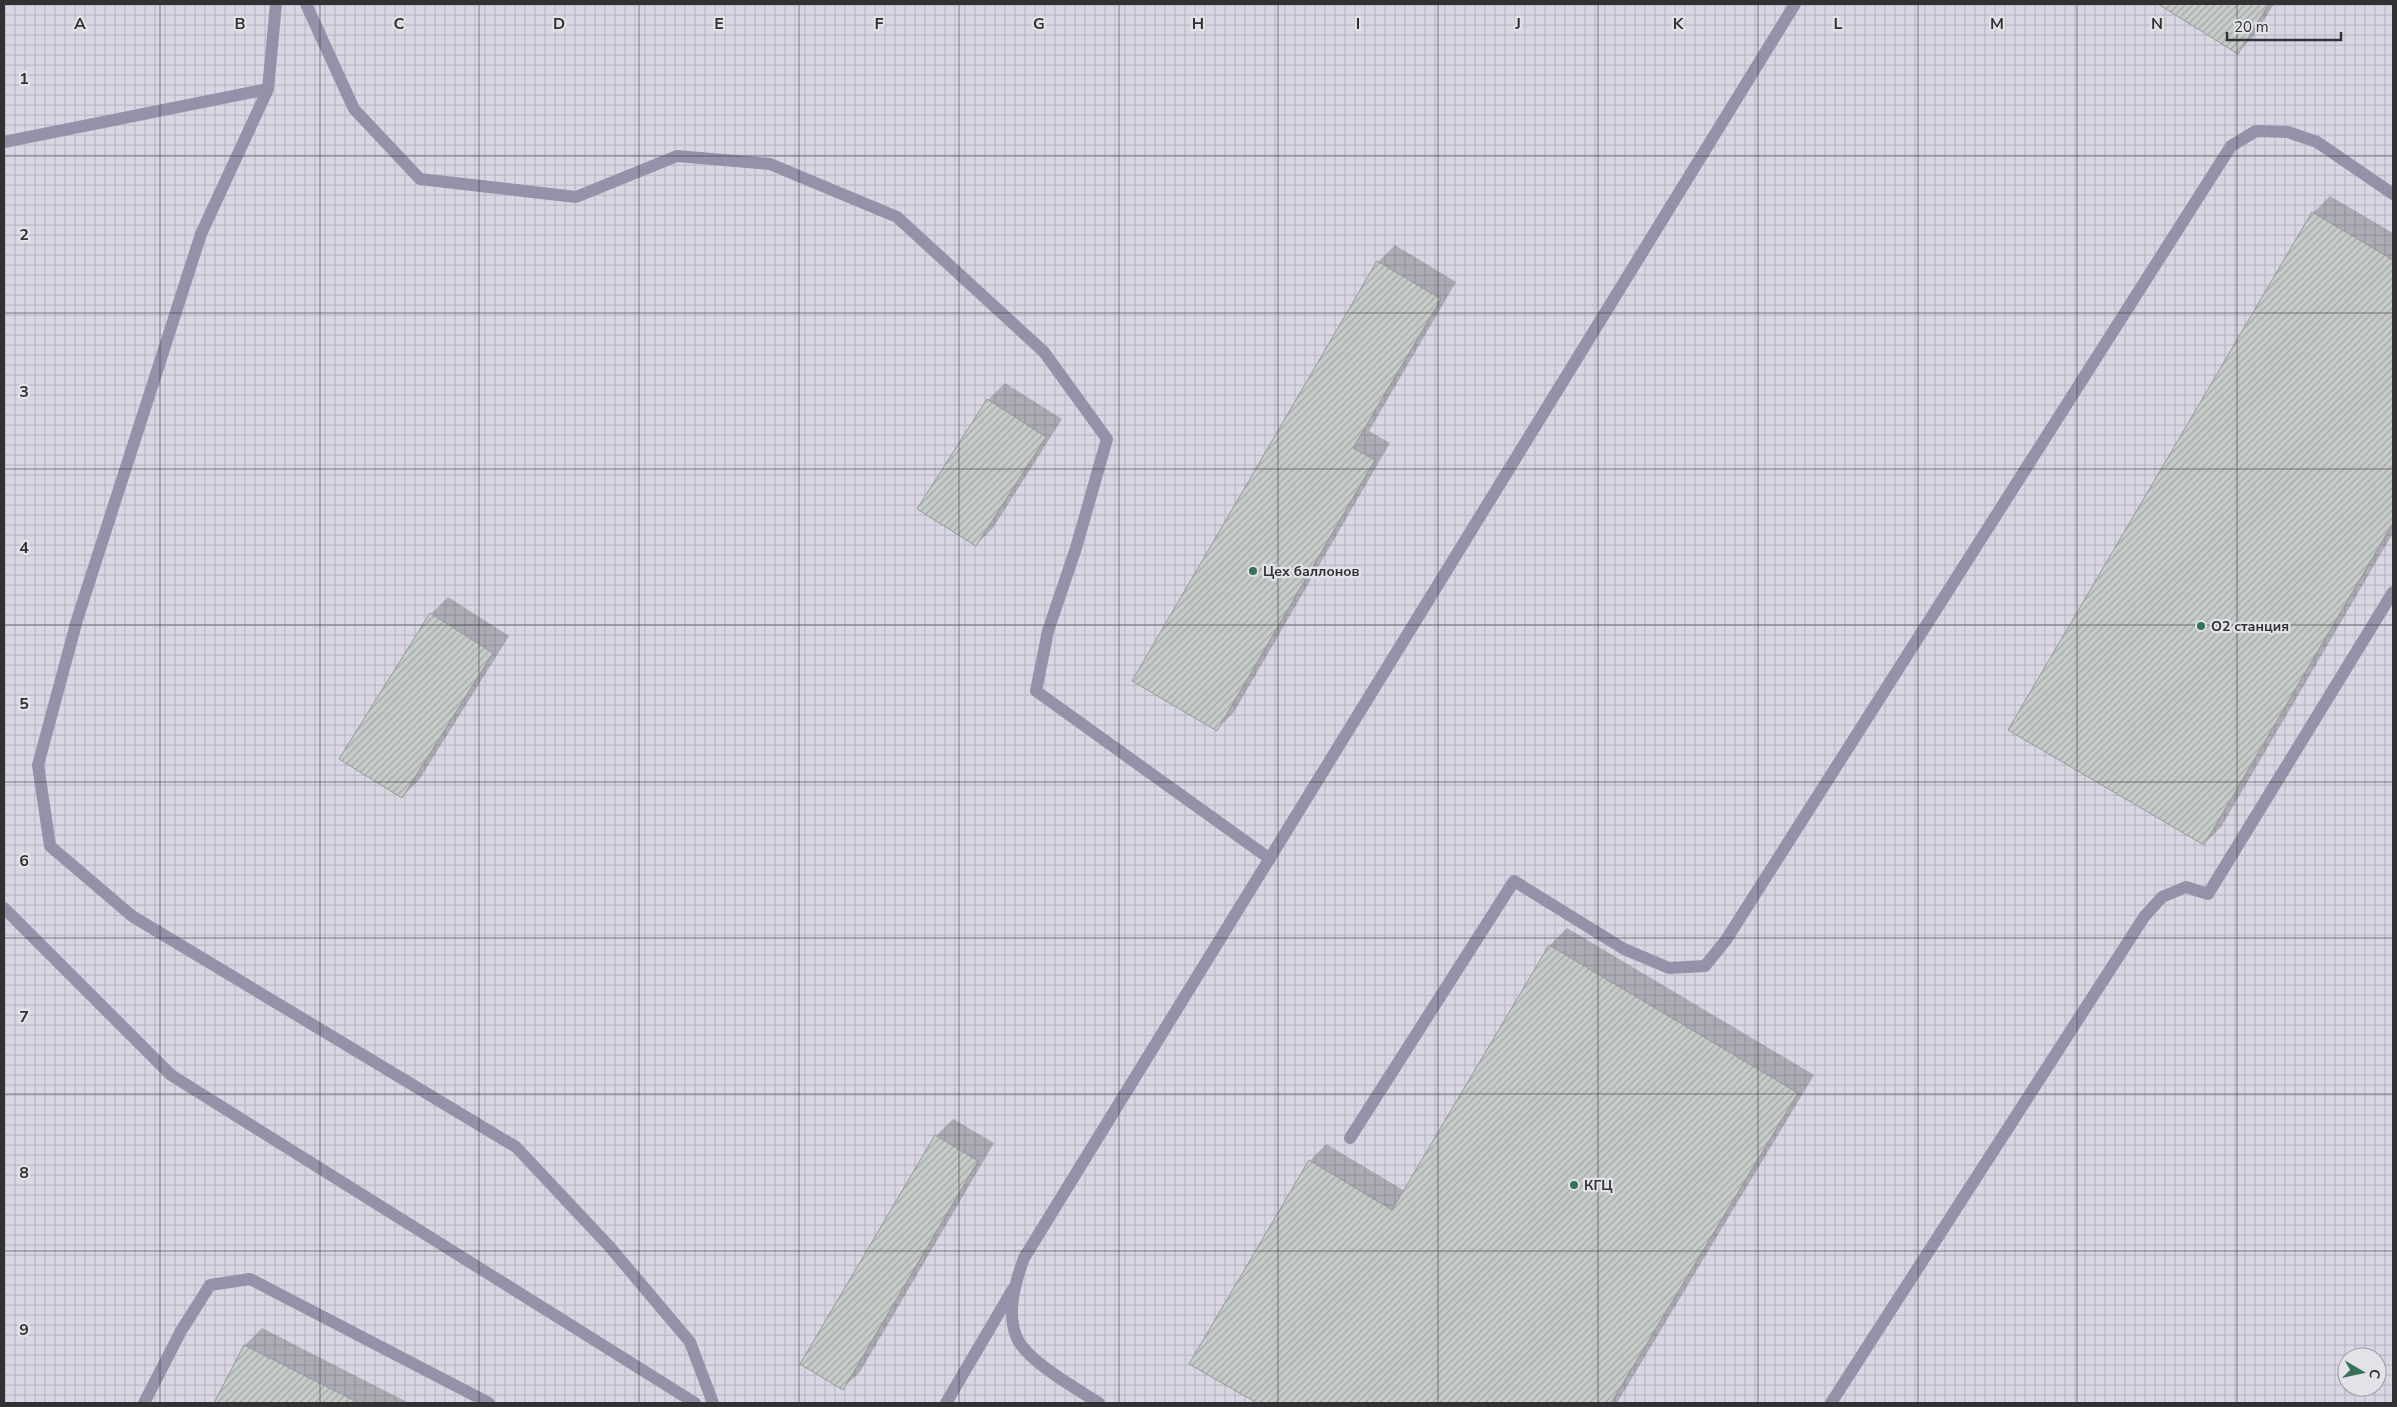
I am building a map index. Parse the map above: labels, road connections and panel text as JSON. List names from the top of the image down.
{
  "places": ["Цех баллонов", "О2 станция", "КГЦ"],
  "scale_bar": "20 m",
  "north": "right",
  "grid": {
    "columns": [
      "A",
      "B",
      "C",
      "D",
      "E",
      "F",
      "G",
      "H",
      "I",
      "J",
      "K",
      "L",
      "M",
      "N"
    ],
    "rows": [
      "1",
      "2",
      "3",
      "4",
      "5",
      "6",
      "7",
      "8",
      "9"
    ]
  }
}
